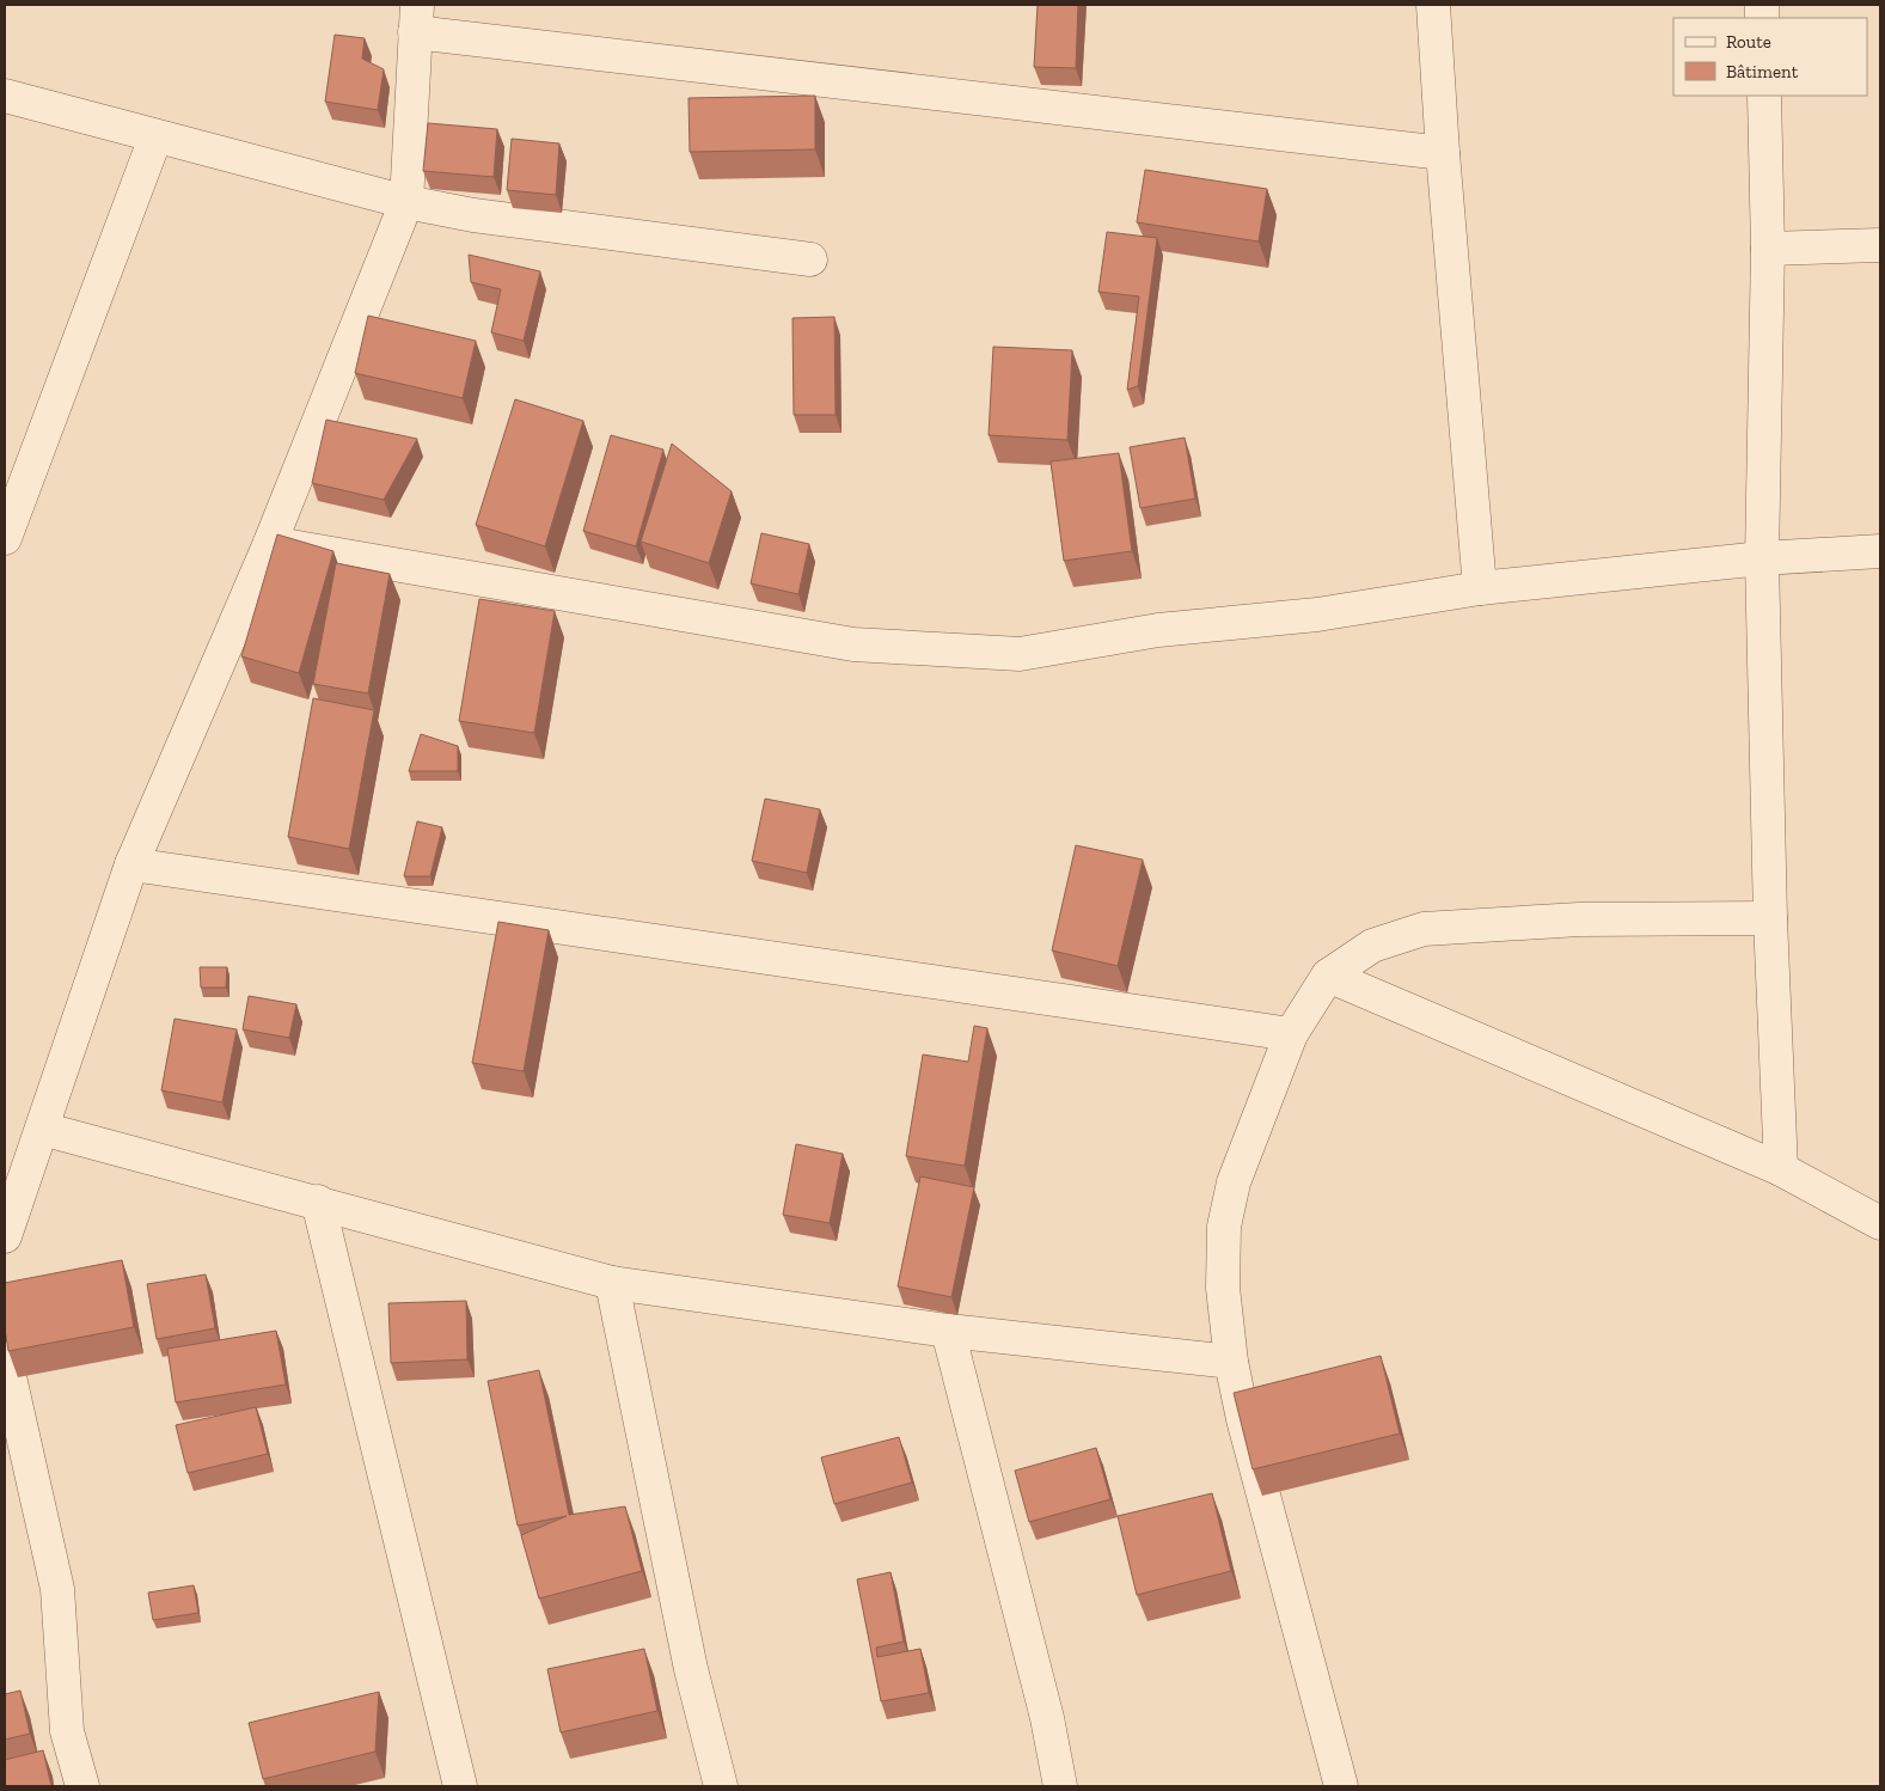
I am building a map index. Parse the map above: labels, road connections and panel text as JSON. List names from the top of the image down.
{
  "legend": ["Route", "Bâtiment"]
}
